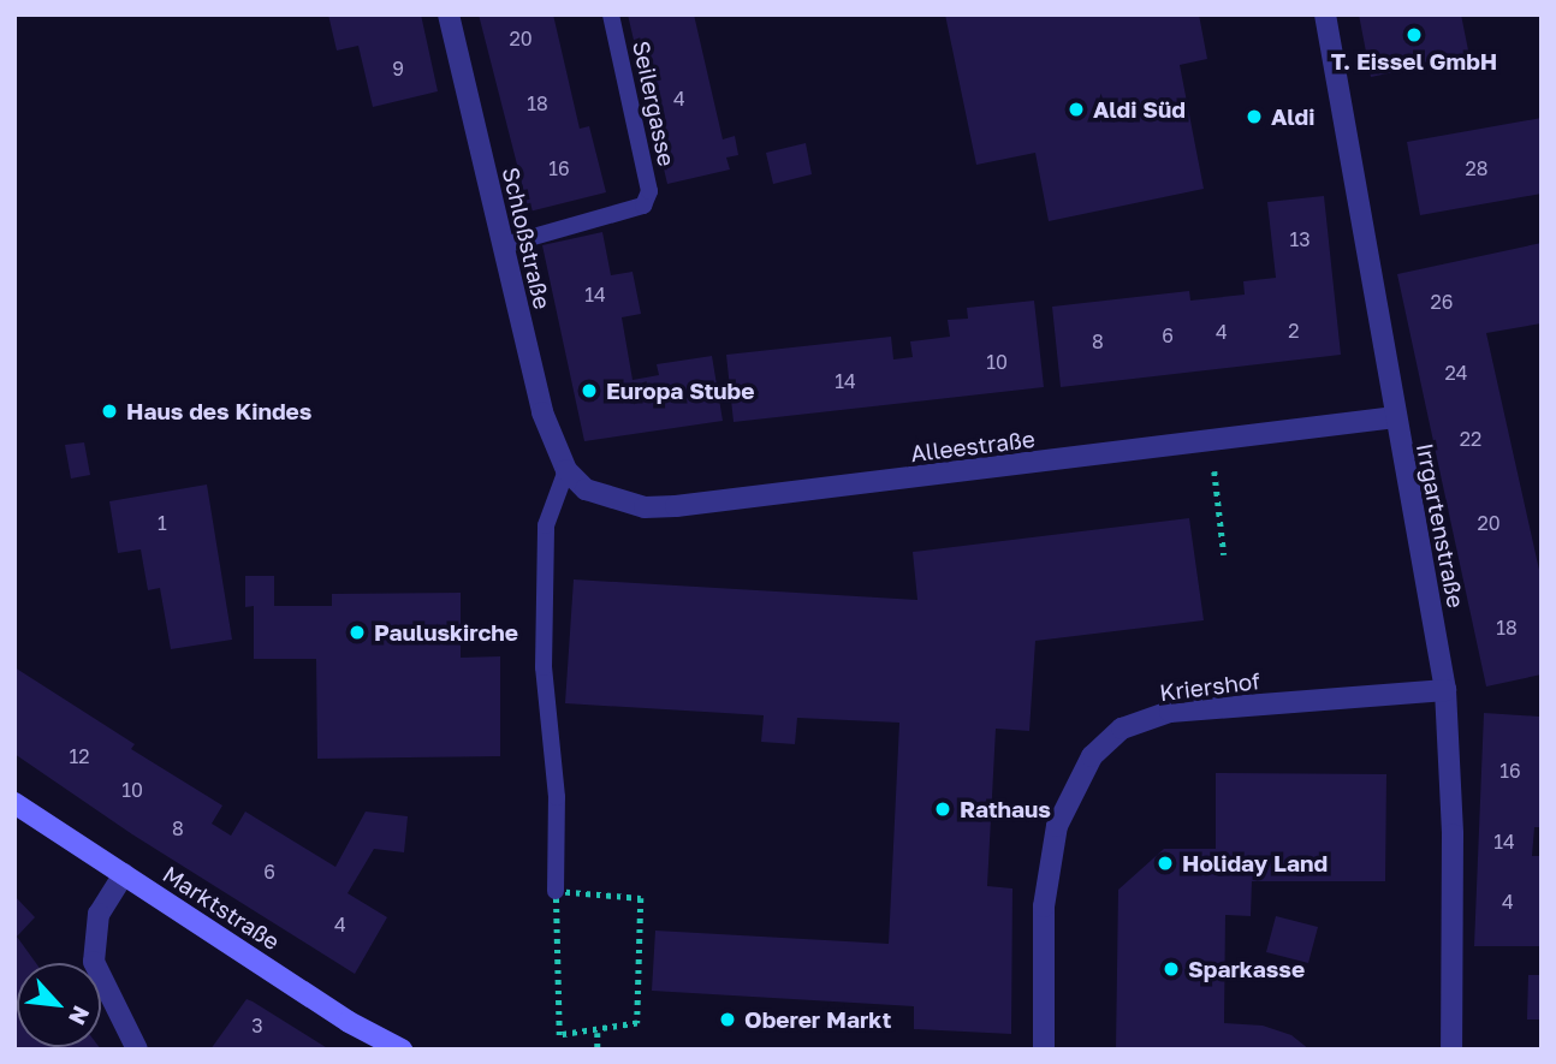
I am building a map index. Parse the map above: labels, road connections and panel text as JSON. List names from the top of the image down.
{
  "streets": {
    "street": [
      "Schloßstraße",
      "Alleestraße",
      "Irrgartenstraße",
      "Kriershof",
      "Marktstraße"
    ],
    "lane": ["Seilergasse"]
  },
  "crossings": [
    ["Seilergasse", "Schloßstraße"],
    ["Schloßstraße", "Alleestraße"],
    ["Alleestraße", "Irrgartenstraße"],
    ["Irrgartenstraße", "Kriershof"]
  ],
  "places": [
    "T. Eissel GmbH",
    "Aldi Süd",
    "Aldi",
    "Europa Stube",
    "Haus des Kindes",
    "Pauluskirche",
    "Rathaus",
    "Holiday Land",
    "Sparkasse",
    "Oberer Markt"
  ],
  "house_numbers": [
    "20",
    "9",
    "4",
    "18",
    "16",
    "28",
    "13",
    "14",
    "26",
    "2",
    "4",
    "6",
    "8",
    "10",
    "24",
    "14",
    "22",
    "1",
    "20",
    "18",
    "12",
    "16",
    "10",
    "8",
    "14",
    "6",
    "4",
    "4",
    "3"
  ],
  "north": "bottom right"
}
